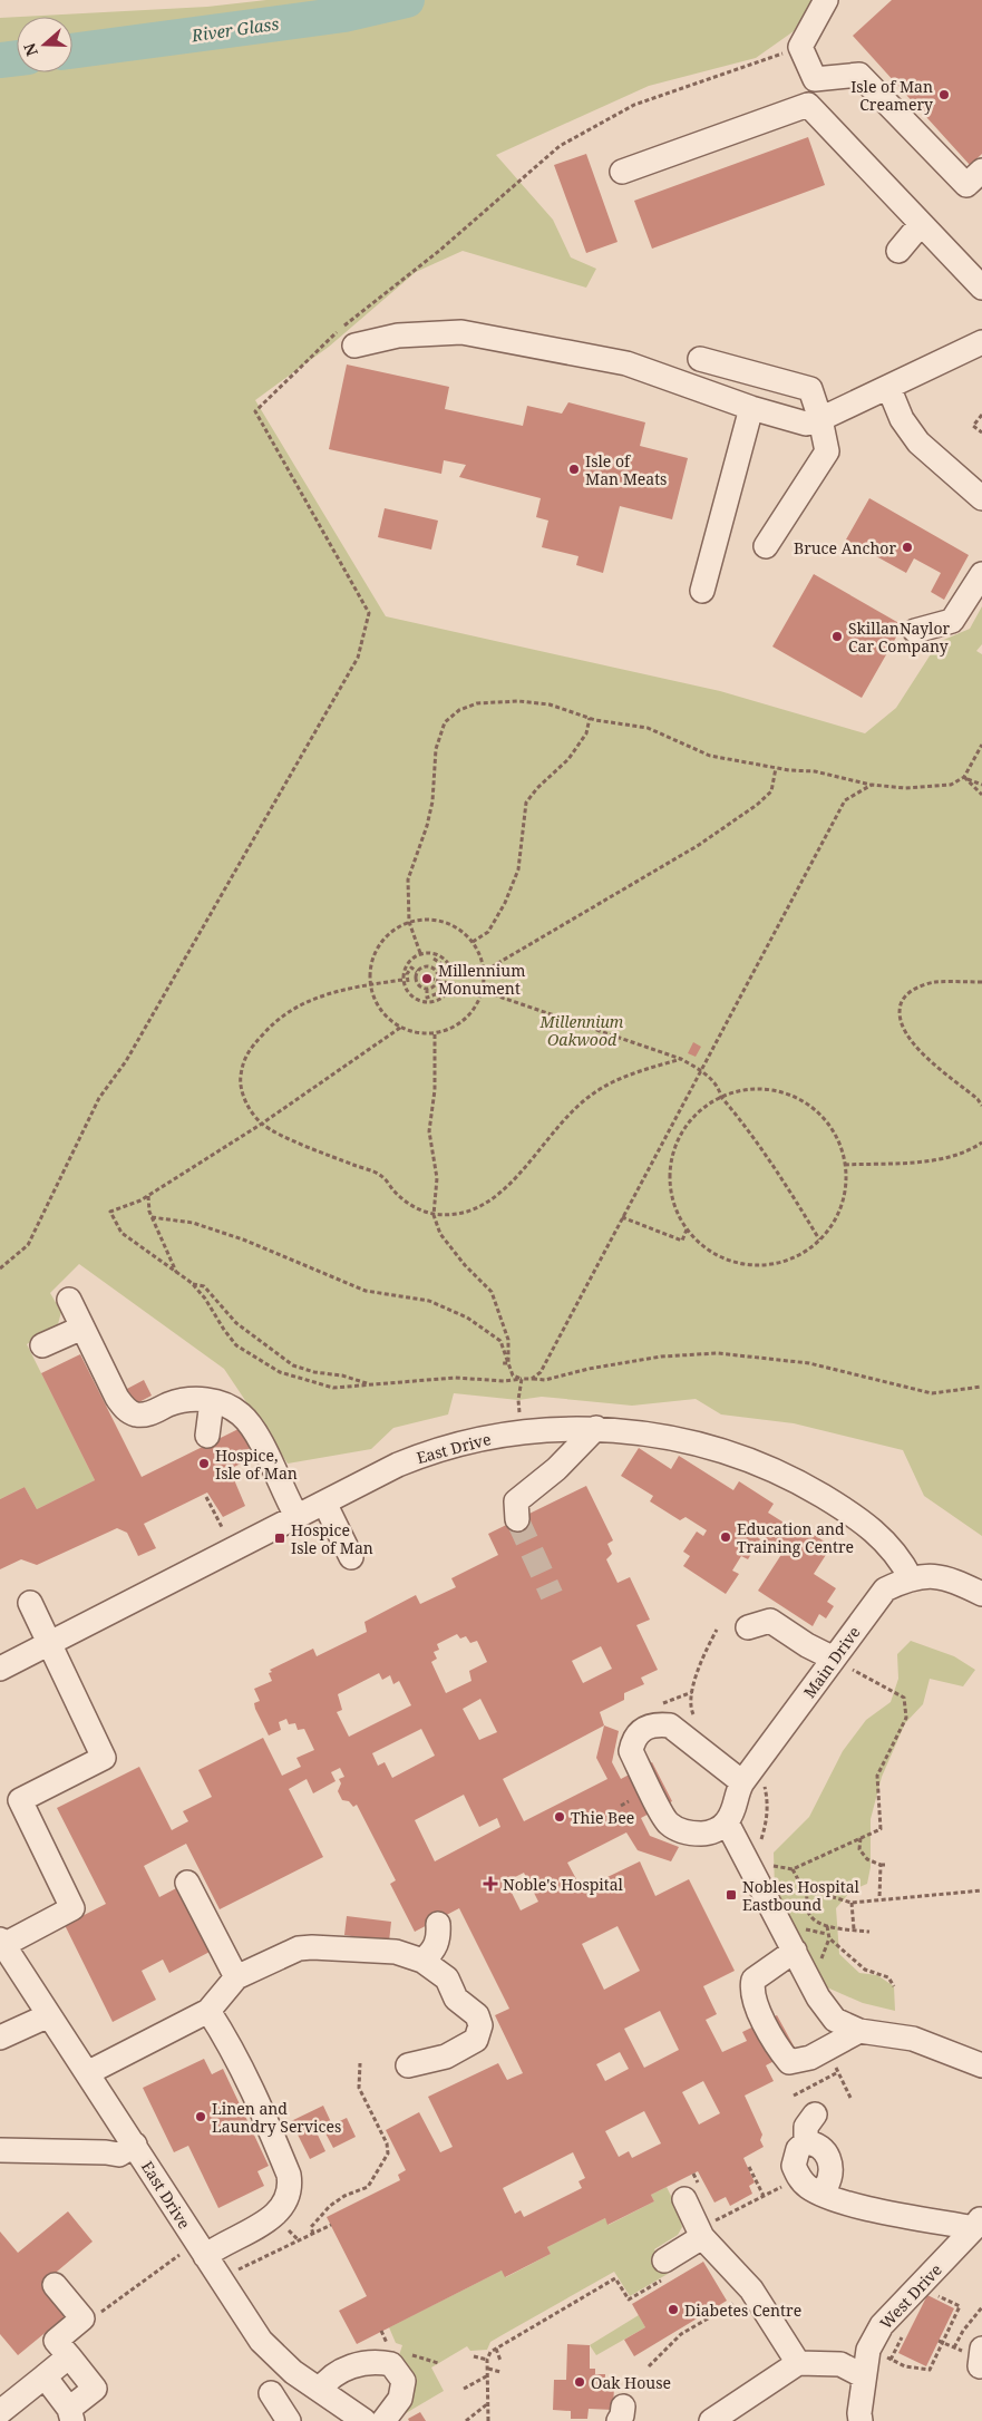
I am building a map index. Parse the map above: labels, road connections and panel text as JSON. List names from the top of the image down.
{
  "streets": {
    "street": ["East Drive", "Main Drive", "West Drive"]
  },
  "crossings": [
    ["East Drive", "Main Drive"]
  ],
  "water": ["River Glass"],
  "parks": ["Millennium Oakwood"],
  "places": {
    "other": [
      "Isle of Man Creamery",
      "Isle of Man Meats",
      "Bruce Anchor",
      "SkillanNaylor Car Company",
      "Millennium Monument",
      "Hospice, Isle of Man",
      "Education and Training Centre",
      "Thie Bee",
      "Linen and Laundry Services",
      "Diabetes Centre",
      "Oak House"
    ],
    "transit": ["Hospice Isle of Man", "Nobles Hospital Eastbound"],
    "health": ["Noble's Hospital"]
  },
  "north": "left"
}
